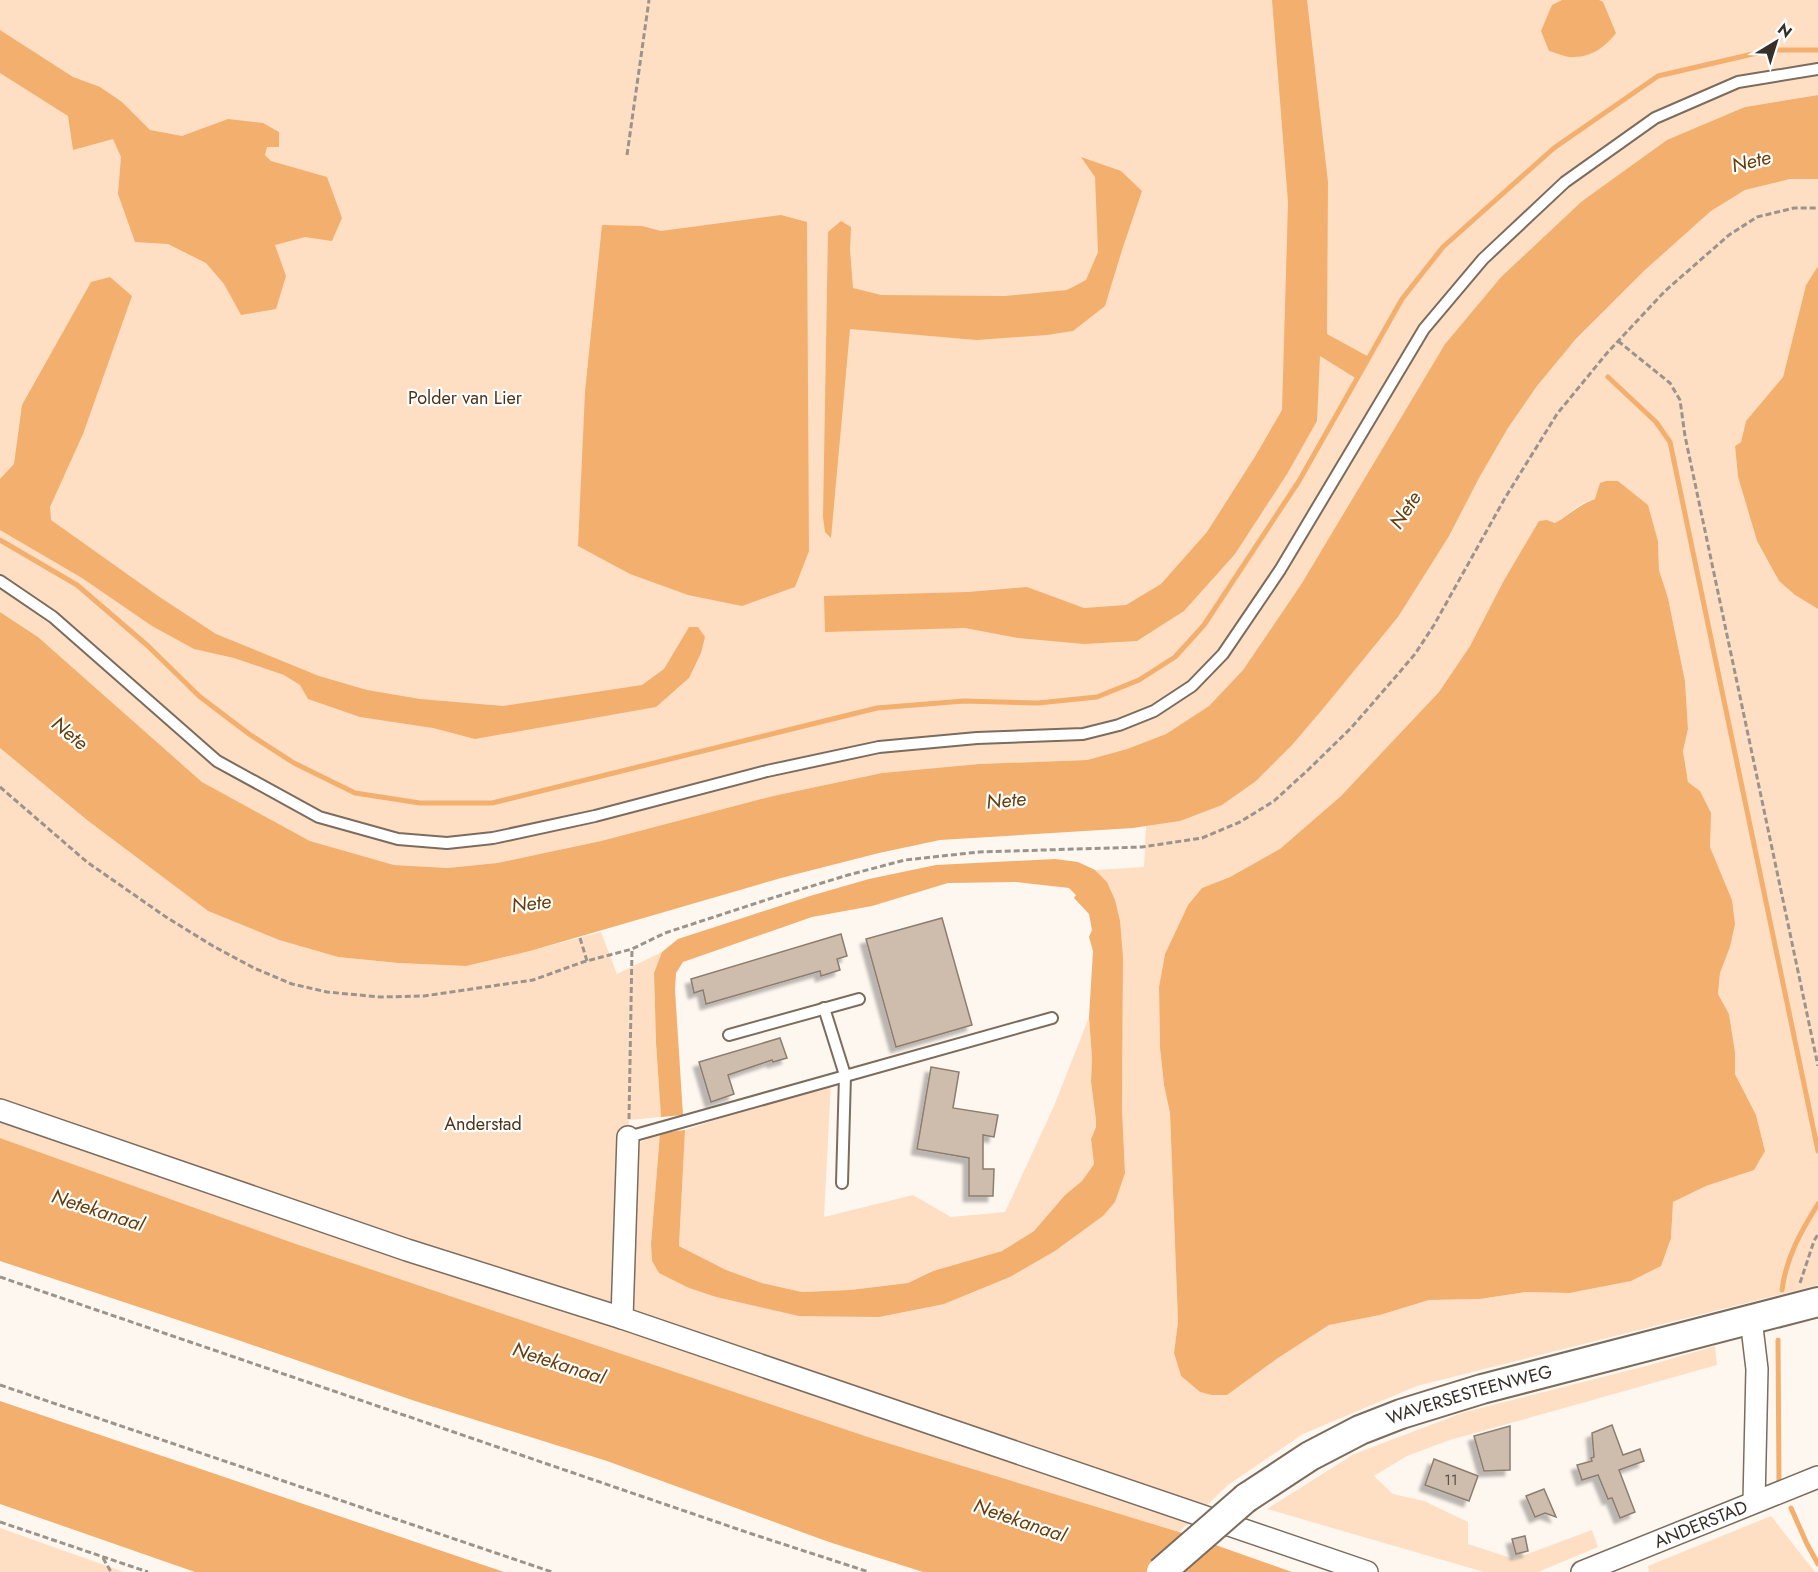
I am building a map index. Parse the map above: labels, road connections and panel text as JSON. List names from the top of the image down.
{
  "streets": {
    "main road": ["WAVERSESTEENWEG"],
    "street": ["ANDERSTAD"]
  },
  "water": ["Nete", "Netekanaal"],
  "parks": ["Polder van Lier", "Anderstad"],
  "house_numbers": ["11"],
  "north": "top right"
}
